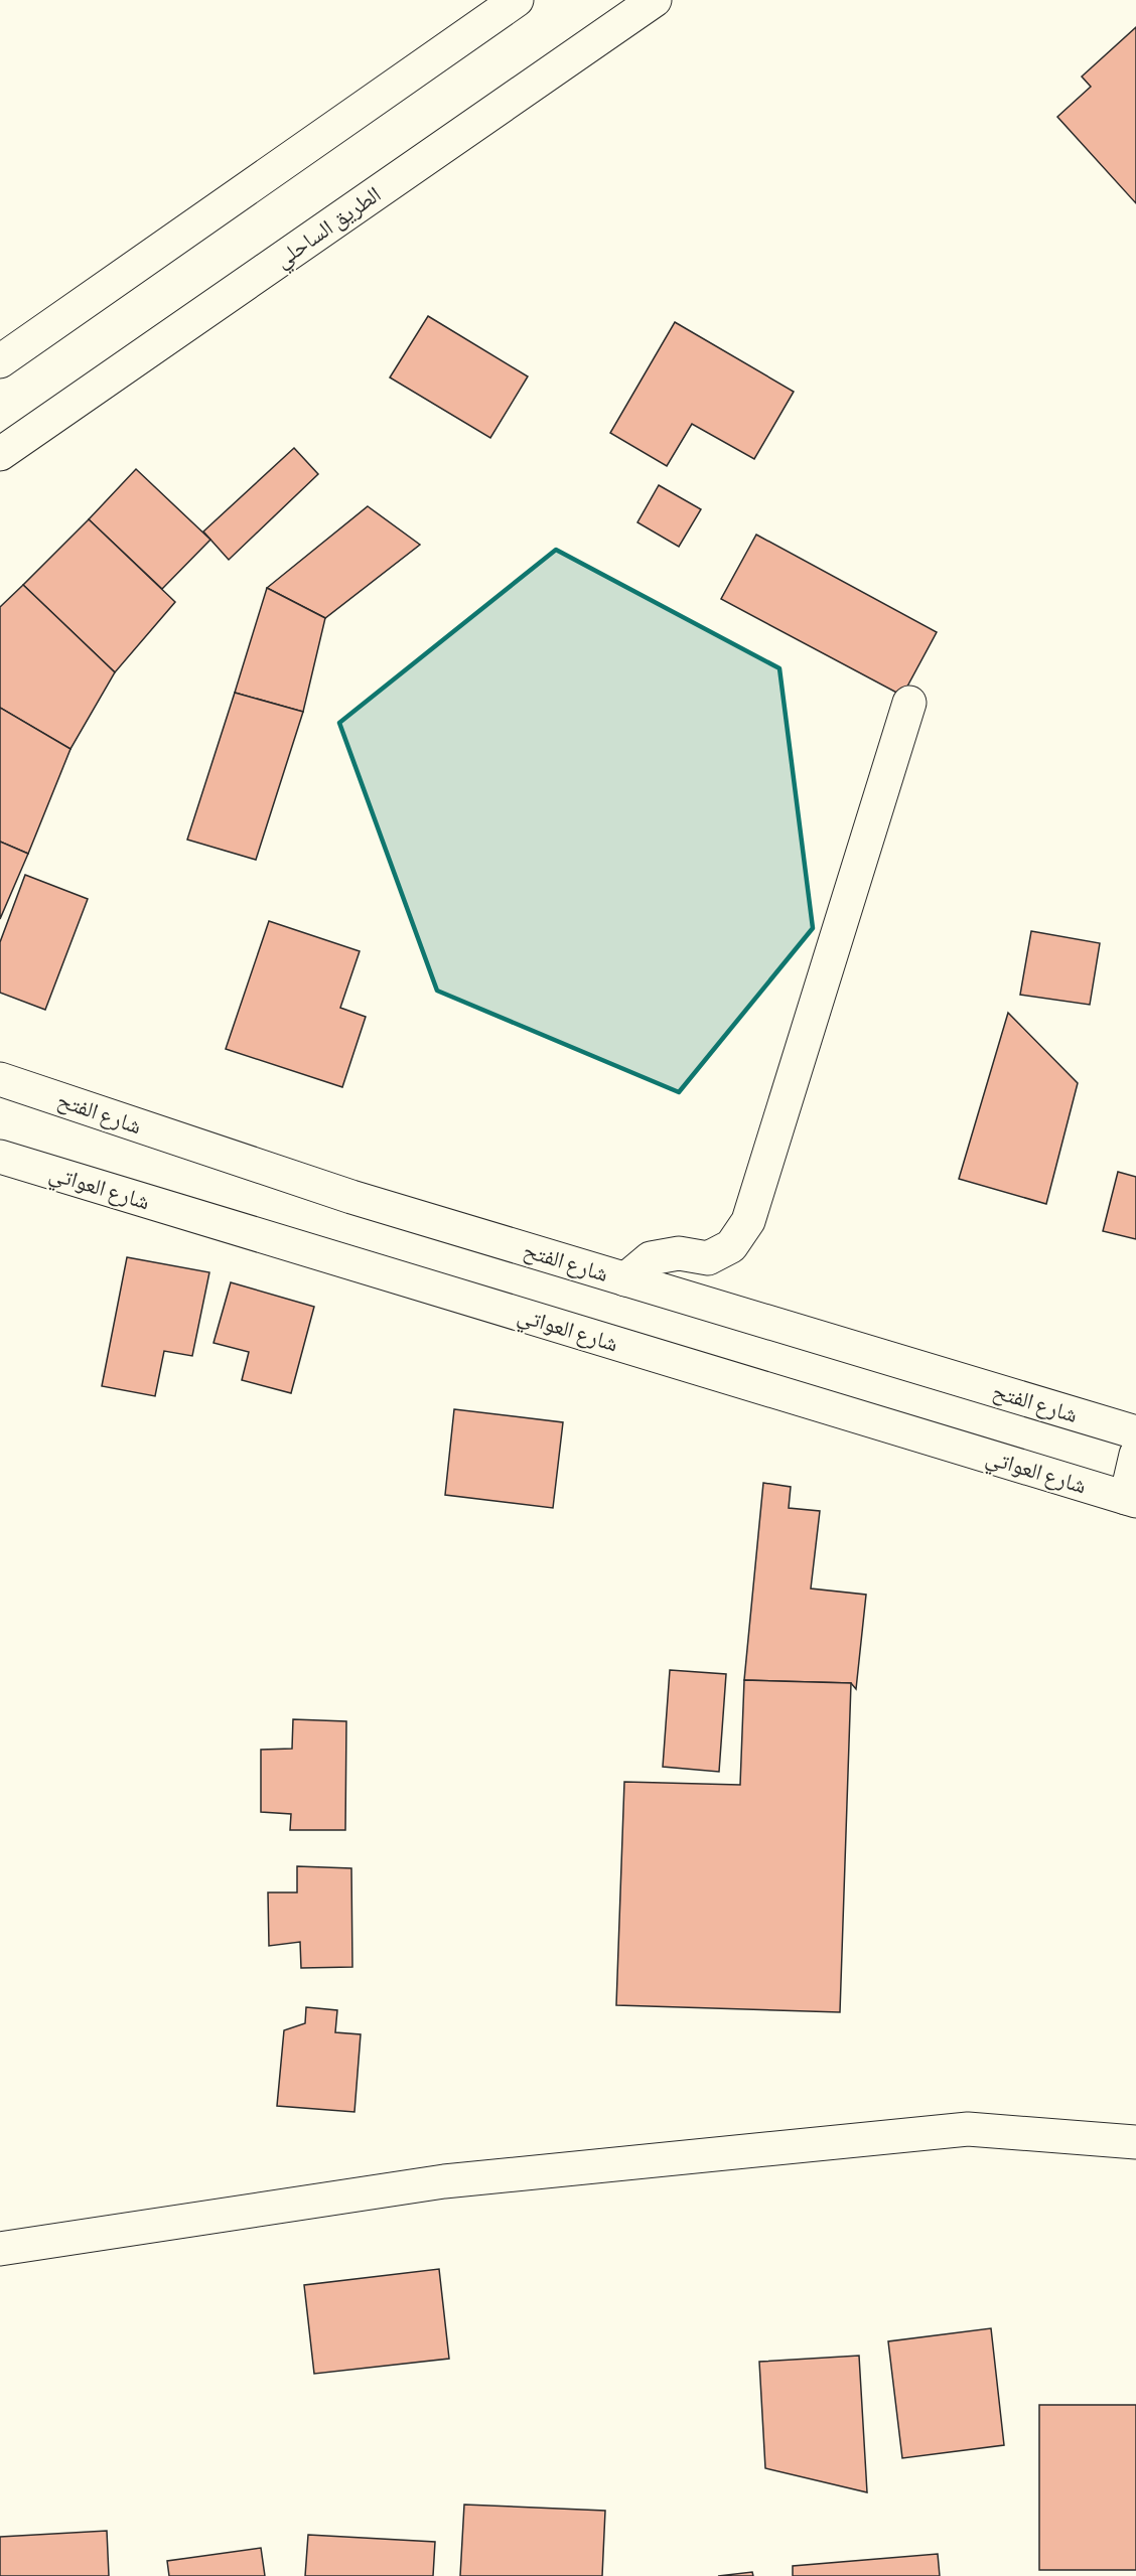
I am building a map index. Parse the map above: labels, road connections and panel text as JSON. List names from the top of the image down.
{
  "streets": {
    "main road": ["الطريق الساحلي", "شارع الفتح", "شارع العواتي"]
  }
}
